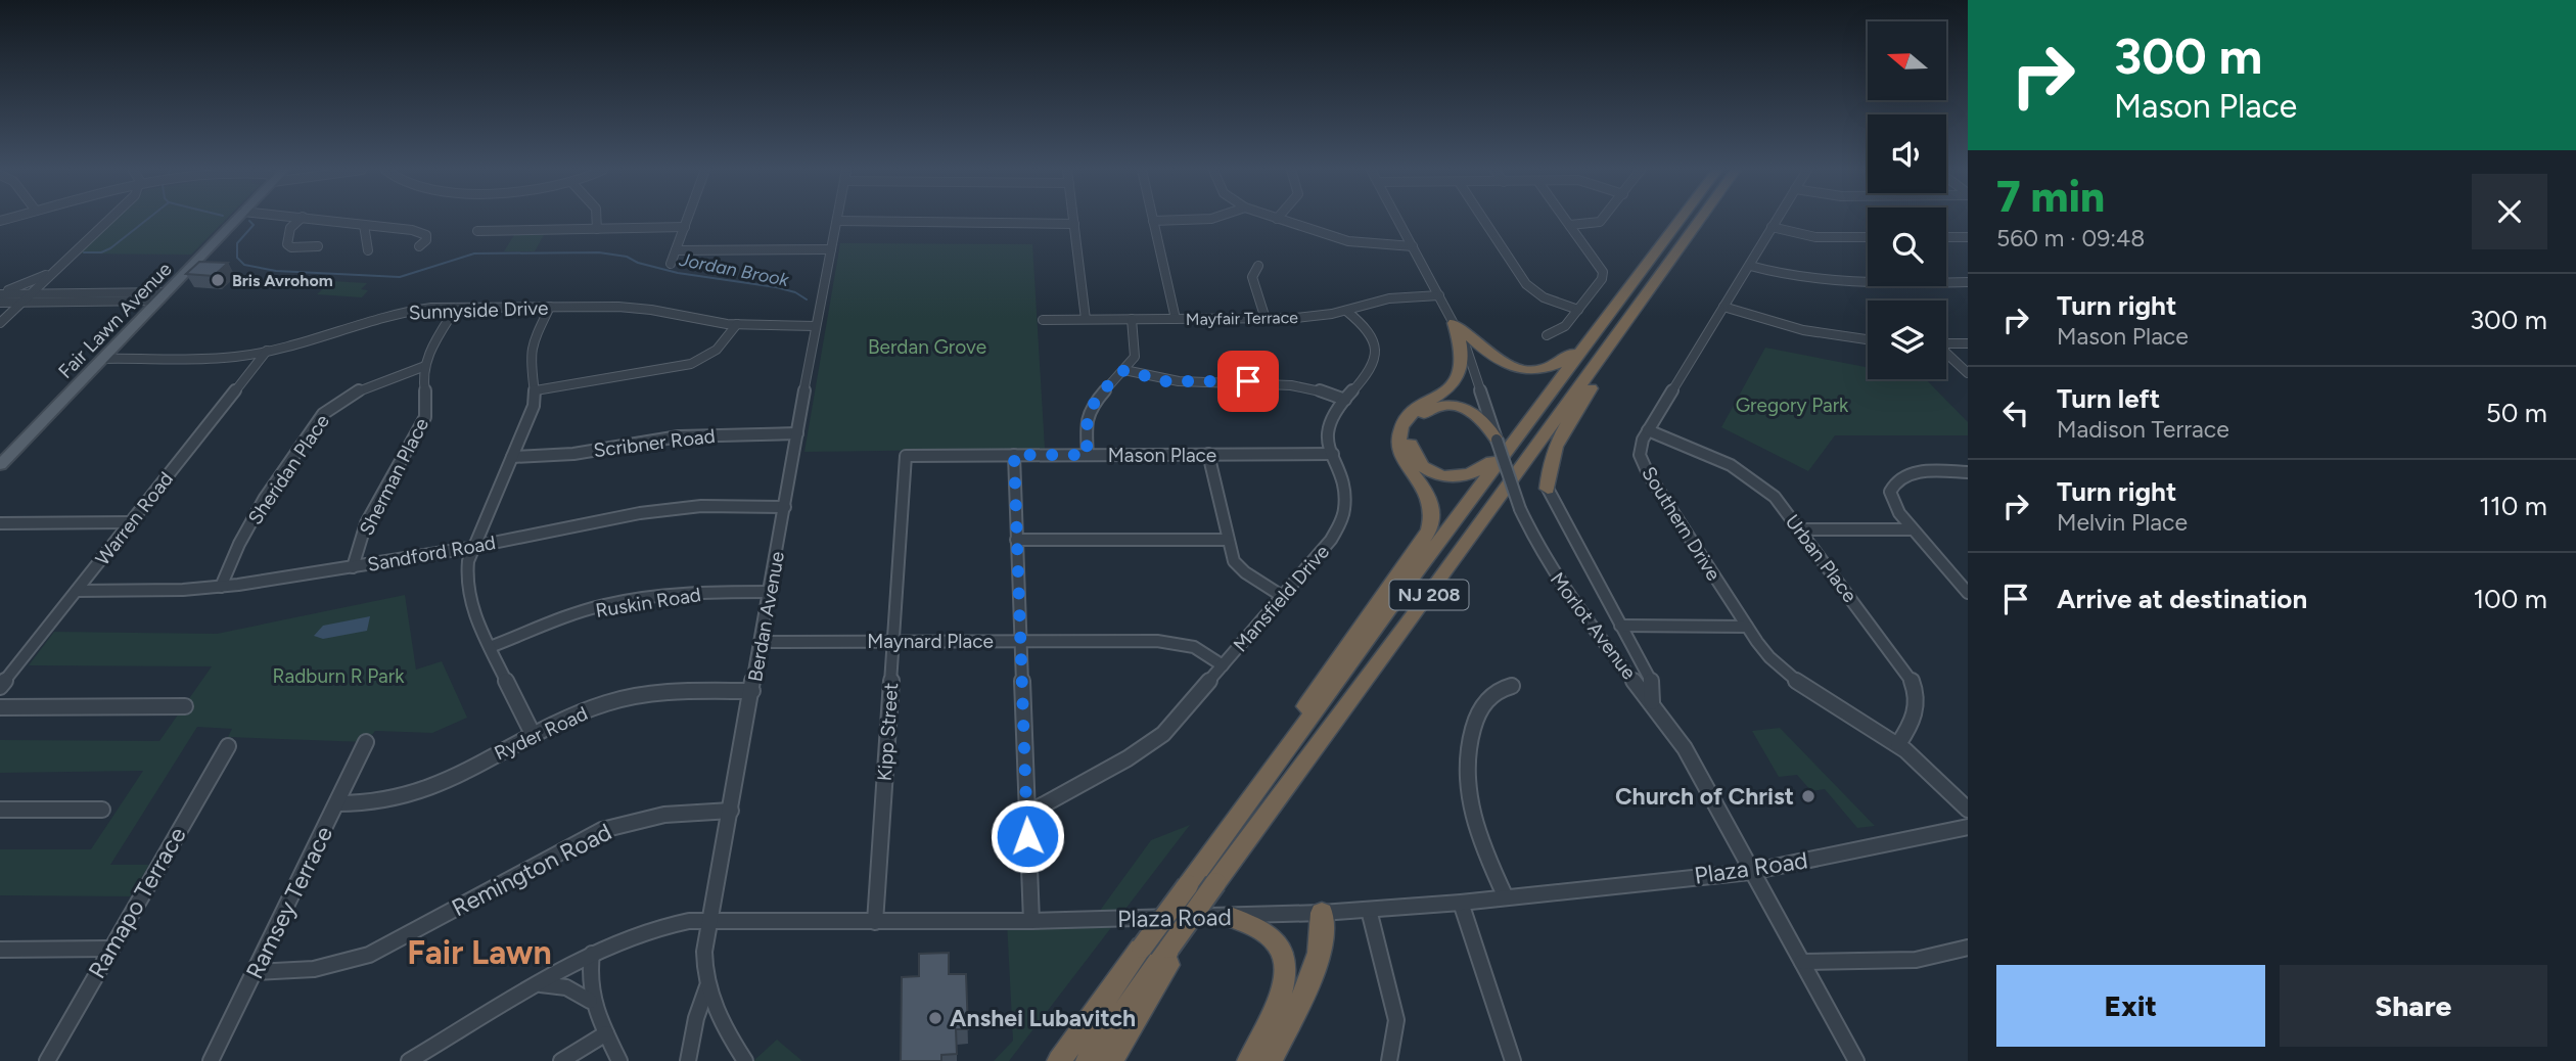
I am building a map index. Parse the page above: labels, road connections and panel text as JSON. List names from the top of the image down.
{
  "streets": {
    "highway": ["NJ 208"],
    "main road": ["Fair Lawn Avenue"],
    "street": [
      "Sunnyside Drive",
      "Mayfair Terrace",
      "Scribner Road",
      "Mason Place",
      "Sheridan Place",
      "Sherman Place",
      "Warren Road",
      "Southern Drive",
      "Sandford Road",
      "Urban Place",
      "Mansfield Drive",
      "Ruskin Road",
      "Berdan Avenue",
      "Morlot Avenue",
      "Maynard Place",
      "Kipp Street",
      "Ryder Road",
      "Plaza Road",
      "Remington Road",
      "Ramapo Terrace",
      "Ramsey Terrace"
    ]
  },
  "crossings": [
    ["Sunnyside Drive", "Fair Lawn Avenue"],
    ["Sunnyside Drive", "Sherman Place"],
    ["Sunnyside Drive", "Warren Road"],
    ["Sunnyside Drive", "Berdan Avenue"],
    ["Mayfair Terrace", "Mansfield Drive"],
    ["Mayfair Terrace", "Morlot Avenue"],
    ["Scribner Road", "Berdan Avenue"],
    ["Mason Place", "Mansfield Drive"],
    ["Mason Place", "Kipp Street"],
    ["Sheridan Place", "Sherman Place"],
    ["Sheridan Place", "Sandford Road"],
    ["Sherman Place", "Sandford Road"],
    ["Warren Road", "Sandford Road"],
    ["Southern Drive", "Urban Place"],
    ["Sandford Road", "Berdan Avenue"],
    ["Mansfield Drive", "Maynard Place"],
    ["Ruskin Road", "Berdan Avenue"],
    ["Berdan Avenue", "Maynard Place"],
    ["Berdan Avenue", "Ryder Road"],
    ["Berdan Avenue", "Plaza Road"],
    ["Berdan Avenue", "Remington Road"],
    ["Morlot Avenue", "Plaza Road"],
    ["Maynard Place", "Kipp Street"],
    ["Kipp Street", "Plaza Road"],
    ["Ryder Road", "Ramsey Terrace"],
    ["Remington Road", "Ramsey Terrace"]
  ],
  "districts": ["Fair Lawn"],
  "water": ["Jordan Brook"],
  "parks": ["Berdan Grove", "Gregory Park", "Radburn R Park"],
  "places": ["Bris Avrohom", "Church of Christ", "Anshei Lubavitch"],
  "north": "left",
  "page": {
    "turn": ["300 m", "Mason Place"],
    "heading": ["7 min", "560 m · 09:48"],
    "list": [
      {
        "name": "Turn right",
        "note": "Mason Place",
        "value": "300 m"
      },
      {
        "name": "Turn left",
        "note": "Madison Terrace",
        "value": "50 m"
      },
      {
        "name": "Turn right",
        "note": "Melvin Place",
        "value": "110 m"
      },
      {
        "name": "Arrive at destination",
        "value": "100 m"
      }
    ],
    "buttons": ["Exit", "Share"]
  }
}
